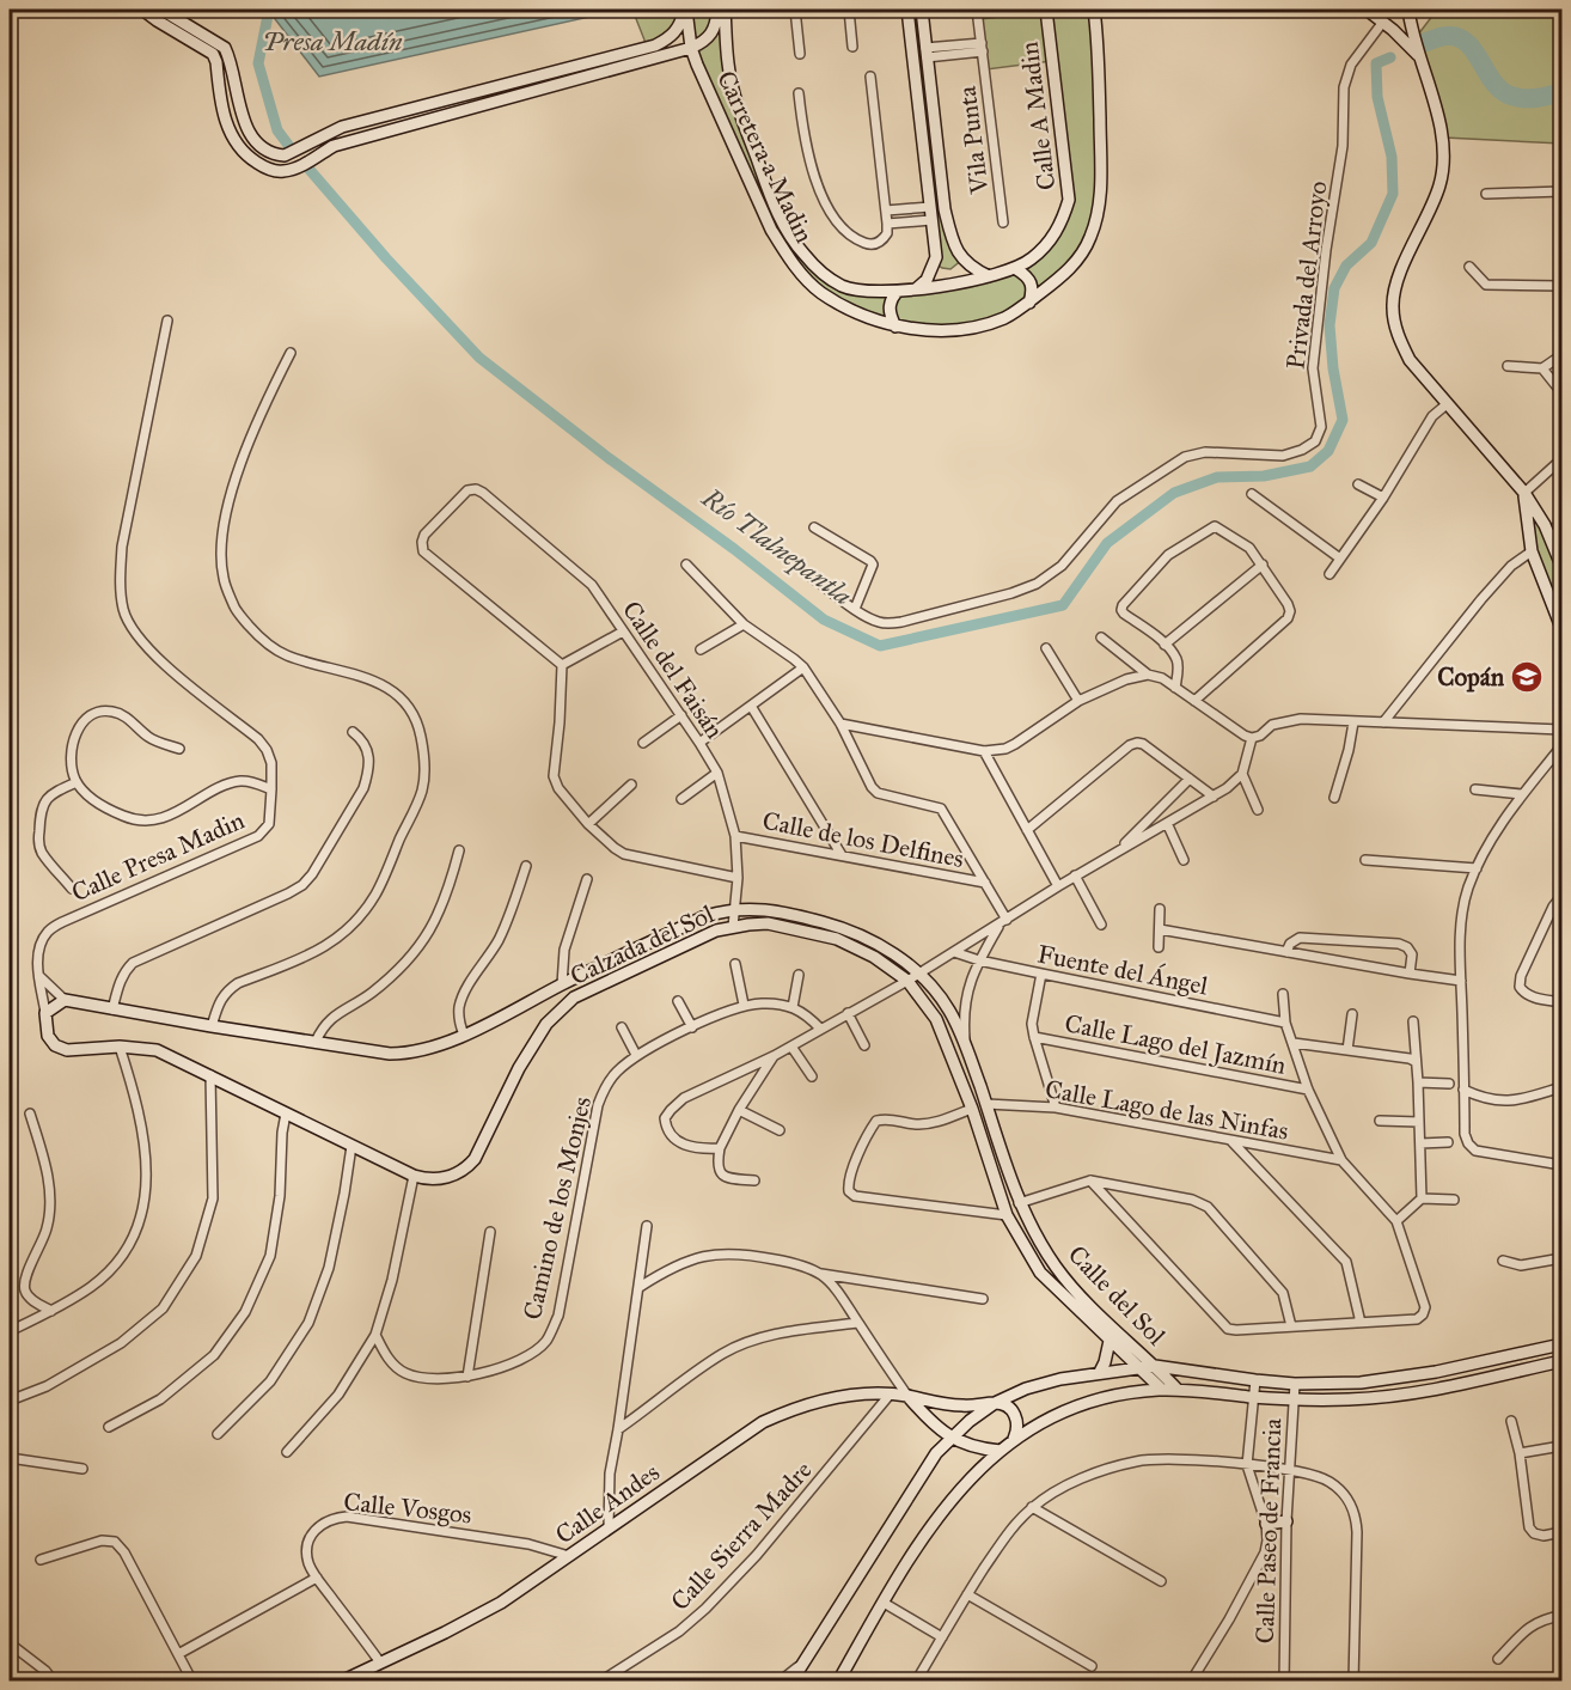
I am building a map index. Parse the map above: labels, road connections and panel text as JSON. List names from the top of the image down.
{
  "streets": {
    "main road": [
      "Calle A Madin",
      "Carretera a Madin",
      "Calzada del Sol",
      "Calle del Sol",
      "Calle Andes"
    ],
    "street": [
      "Vila Punta",
      "Privada del Arroyo",
      "Calle del Faisán",
      "Calle de los Delfines",
      "Calle Presa Madin",
      "Fuente del Ángel",
      "Calle Lago del Jazmín",
      "Calle Lago de las Ninfas",
      "Camino de los Monjes",
      "Calle Vosgos",
      "Calle Paseo de Francia",
      "Calle Sierra Madre"
    ]
  },
  "crossings": [
    ["Calle del Faisán", "Calle de los Delfines"],
    ["Calle del Faisán", "Calzada del Sol"],
    ["Calle Presa Madin", "Calzada del Sol"],
    ["Calzada del Sol", "Calle Lago de las Ninfas"],
    ["Calzada del Sol", "Calle del Sol"],
    ["Calle Lago de las Ninfas", "Calle del Sol"],
    ["Calle Andes", "Calle Vosgos"],
    ["Calle Andes", "Calle Sierra Madre"]
  ],
  "water": ["Presa Madín", "Río Tlalnepantla"],
  "places": {
    "school or university": ["Copán"]
  }
}
